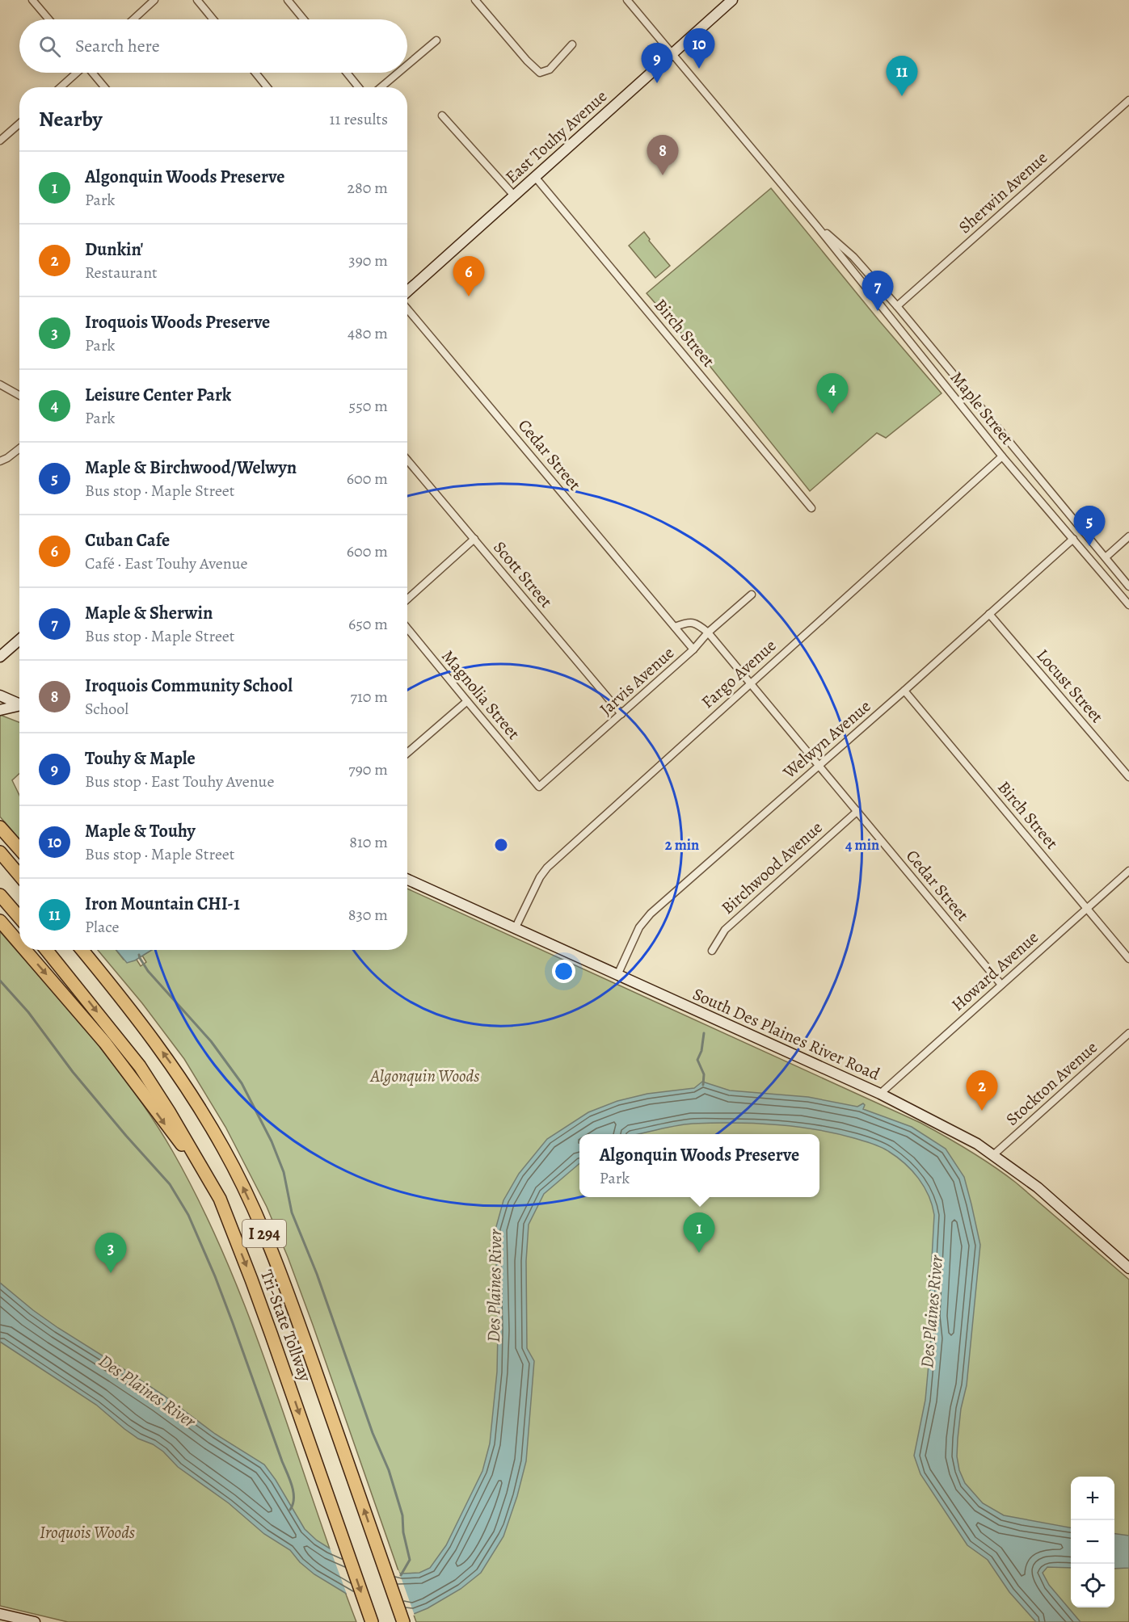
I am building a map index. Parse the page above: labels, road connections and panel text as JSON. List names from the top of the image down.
{
  "streets": {
    "highway": ["I 294", "Tri-State Tollway"],
    "main road": ["East Touhy Avenue", "South Des Plaines River Road"],
    "street": [
      "Sherwin Avenue",
      "Birch Street",
      "Maple Street",
      "Cedar Street",
      "Scott Street",
      "Fargo Avenue",
      "Jarvis Avenue",
      "Locust Street",
      "Magnolia Street",
      "Welwyn Avenue",
      "Birchwood Avenue",
      "Howard Avenue",
      "Stockton Avenue"
    ]
  },
  "crossings": [
    ["East Touhy Avenue", "Birch Street"],
    ["East Touhy Avenue", "Maple Street"],
    ["Sherwin Avenue", "Maple Street"],
    ["Birch Street", "Welwyn Avenue"],
    ["Birch Street", "Howard Avenue"],
    ["Maple Street", "Fargo Avenue"],
    ["Maple Street", "Welwyn Avenue"],
    ["Cedar Street", "Fargo Avenue"],
    ["Cedar Street", "Jarvis Avenue"],
    ["Cedar Street", "Welwyn Avenue"],
    ["Cedar Street", "Birchwood Avenue"],
    ["Cedar Street", "Howard Avenue"],
    ["Scott Street", "Jarvis Avenue"],
    ["Fargo Avenue", "South Des Plaines River Road"],
    ["Jarvis Avenue", "Magnolia Street"],
    ["Locust Street", "Welwyn Avenue"],
    ["Welwyn Avenue", "South Des Plaines River Road"],
    ["Howard Avenue", "South Des Plaines River Road"],
    ["South Des Plaines River Road", "Stockton Avenue"]
  ],
  "water": ["Des Plaines River"],
  "parks": ["Algonquin Woods", "Iroquois Woods"],
  "page": {
    "search": "Search here",
    "pins": [
      "10",
      "9",
      "11",
      "8",
      "6",
      "7",
      "4",
      "5",
      "2",
      "1",
      "3"
    ],
    "heading": ["Nearby", "11 results"],
    "list": [
      {
        "mark": "1",
        "name": "Algonquin Woods Preserve",
        "note": "Park",
        "value": "280 m"
      },
      {
        "mark": "2",
        "name": "Dunkin'",
        "note": "Restaurant",
        "value": "390 m"
      },
      {
        "mark": "3",
        "name": "Iroquois Woods Preserve",
        "note": "Park",
        "value": "480 m"
      },
      {
        "mark": "4",
        "name": "Leisure Center Park",
        "note": "Park",
        "value": "550 m"
      },
      {
        "mark": "5",
        "name": "Maple & Birchwood/Welwyn",
        "note": "Bus stop · Maple Street",
        "value": "600 m"
      },
      {
        "mark": "6",
        "name": "Cuban Cafe",
        "note": "Café · East Touhy Avenue",
        "value": "600 m"
      },
      {
        "mark": "7",
        "name": "Maple & Sherwin",
        "note": "Bus stop · Maple Street",
        "value": "650 m"
      },
      {
        "mark": "8",
        "name": "Iroquois Community School",
        "note": "School",
        "value": "710 m"
      },
      {
        "mark": "9",
        "name": "Touhy & Maple",
        "note": "Bus stop · East Touhy Avenue",
        "value": "790 m"
      },
      {
        "mark": "10",
        "name": "Maple & Touhy",
        "note": "Bus stop · Maple Street",
        "value": "810 m"
      },
      {
        "mark": "11",
        "name": "Iron Mountain CHI-1",
        "note": "Place",
        "value": "830 m"
      }
    ],
    "popup": ["Algonquin Woods Preserve", "Park"],
    "map_buttons": ["+", "−"]
  },
  "rings": ["2 min", "4 min"]
}
